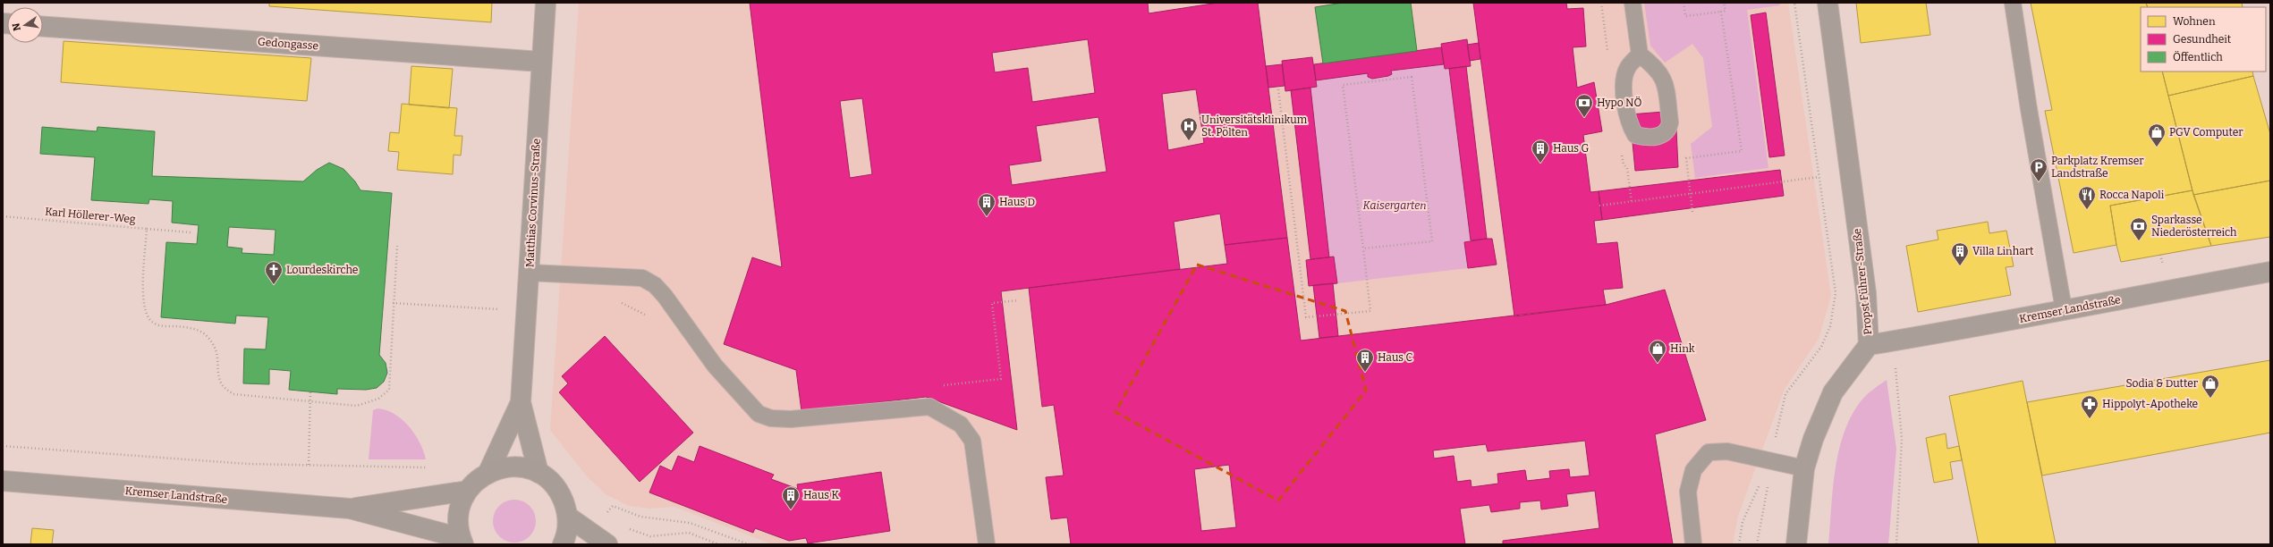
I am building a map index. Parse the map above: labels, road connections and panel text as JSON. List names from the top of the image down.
{
  "streets": {
    "main road": ["Kremser Landstraße"],
    "street": ["Gedongasse", "Matthias Corvinus-Straße", "Propst Führer-Straße"],
    "path": ["Karl Höllerer-Weg"]
  },
  "crossings": [
    ["Gedongasse", "Matthias Corvinus-Straße"],
    ["Propst Führer-Straße", "Kremser Landstraße"]
  ],
  "parks": ["Kaisergarten"],
  "places": {
    "bank": ["Hypo NÖ", "Sparkasse Niederösterreich"],
    "hospital": ["Universitätsklinikum St. Pölten"],
    "shop": ["PGV Computer", "Hink", "Sodia & Dutter"],
    "building": [
      "Haus G",
      "Haus D",
      "Villa Linhart",
      "Haus C",
      "Haus K"
    ],
    "parking": ["Parkplatz Kremser Landstraße"],
    "restaurant": ["Rocca Napoli"],
    "church": ["Lourdeskirche"],
    "pharmacy": ["Hippolyt-Apotheke"]
  },
  "legend": ["Wohnen", "Gesundheit", "Öffentlich"],
  "north": "left"
}
